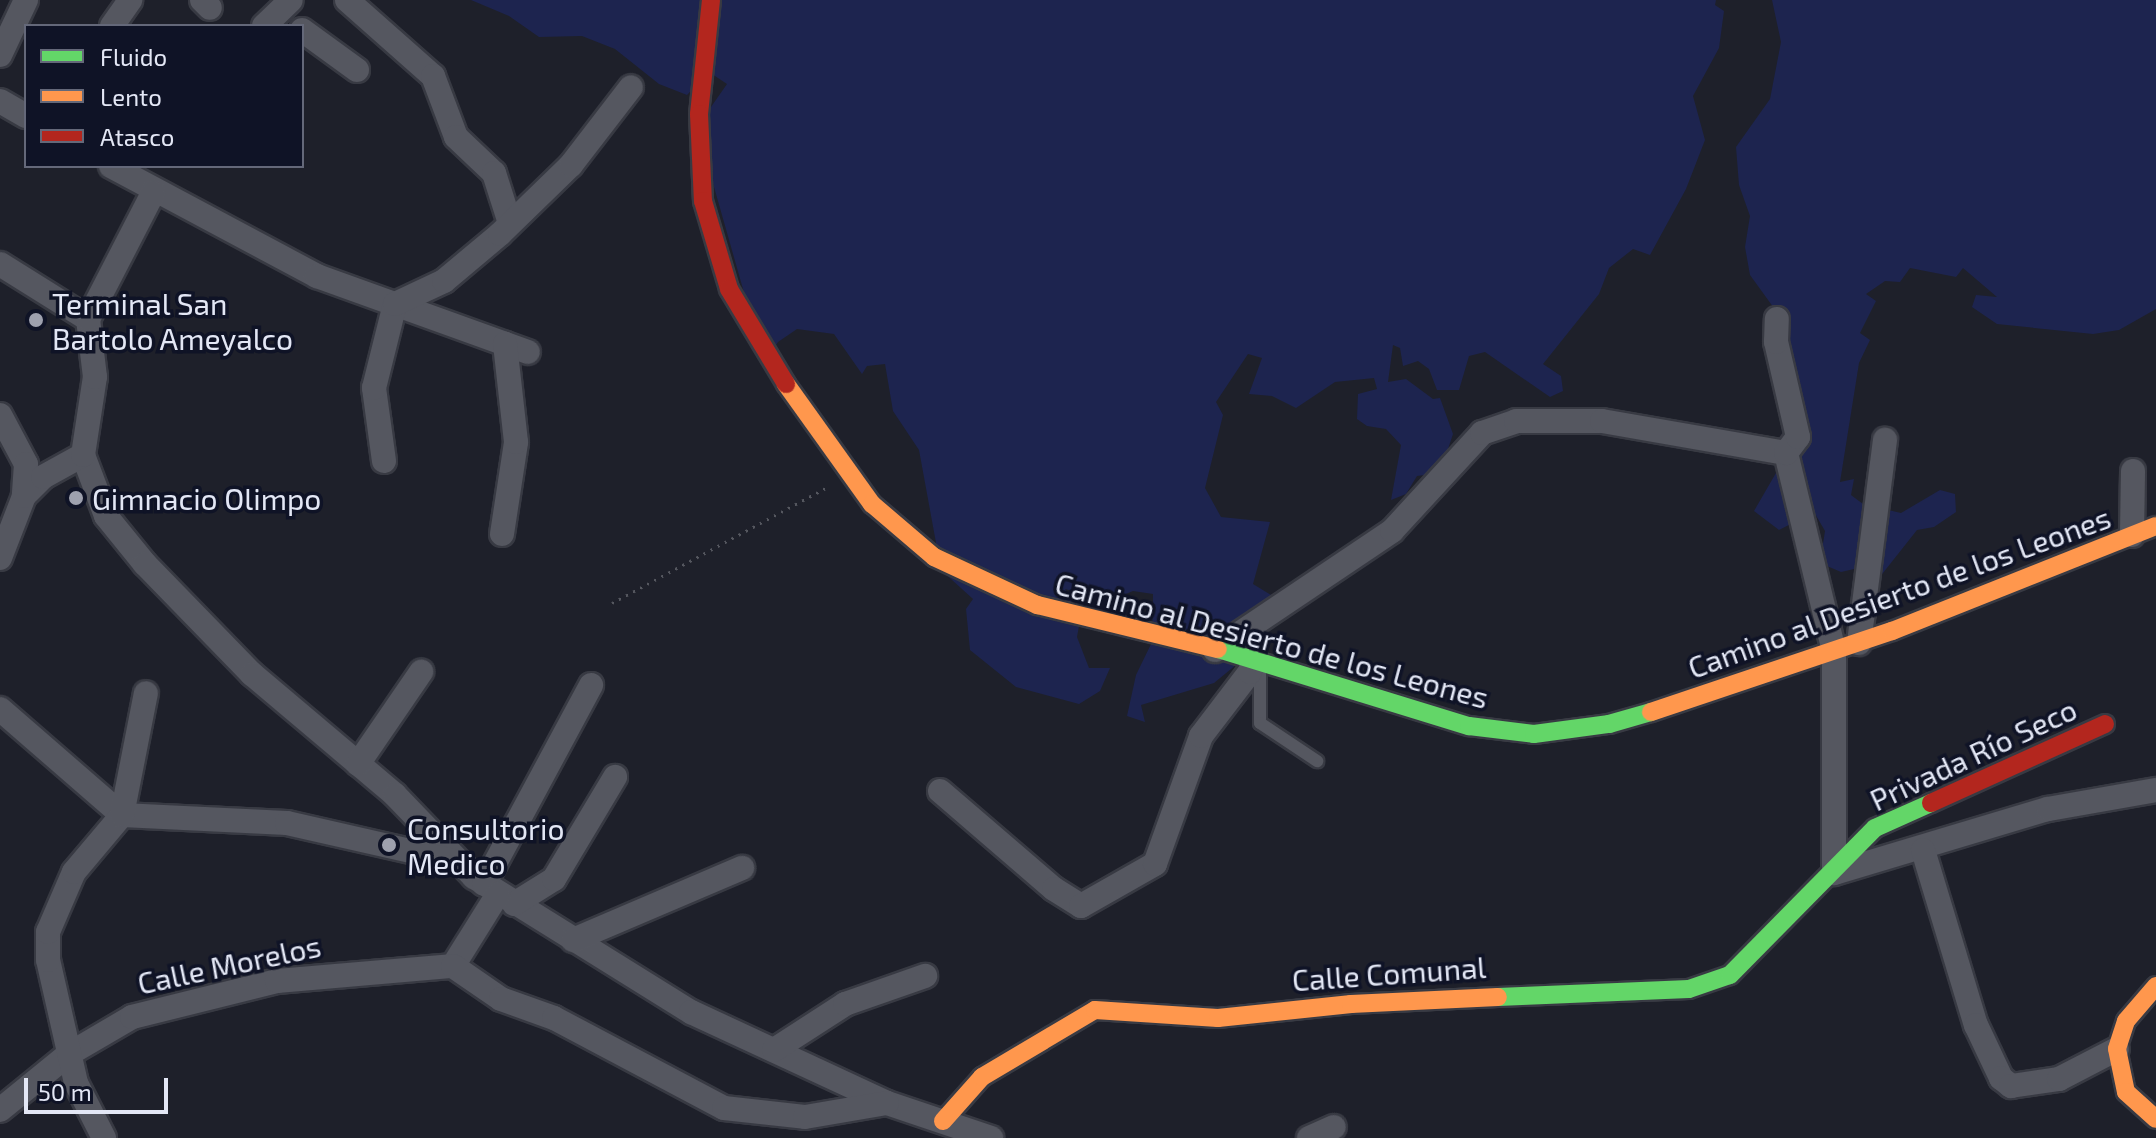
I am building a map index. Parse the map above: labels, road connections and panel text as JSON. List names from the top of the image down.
{
  "streets": {
    "main road": ["Camino al Desierto de los Leones", "Privada Río Seco", "Calle Comunal"],
    "street": ["Calle Morelos"]
  },
  "crossings": [
    ["Privada Río Seco", "Calle Comunal"]
  ],
  "places": ["Terminal San Bartolo Ameyalco", "Gimnacio Olimpo", "Consultorio Medico"],
  "legend": ["Fluido", "Lento", "Atasco"],
  "scale_bar": "50 m"
}
